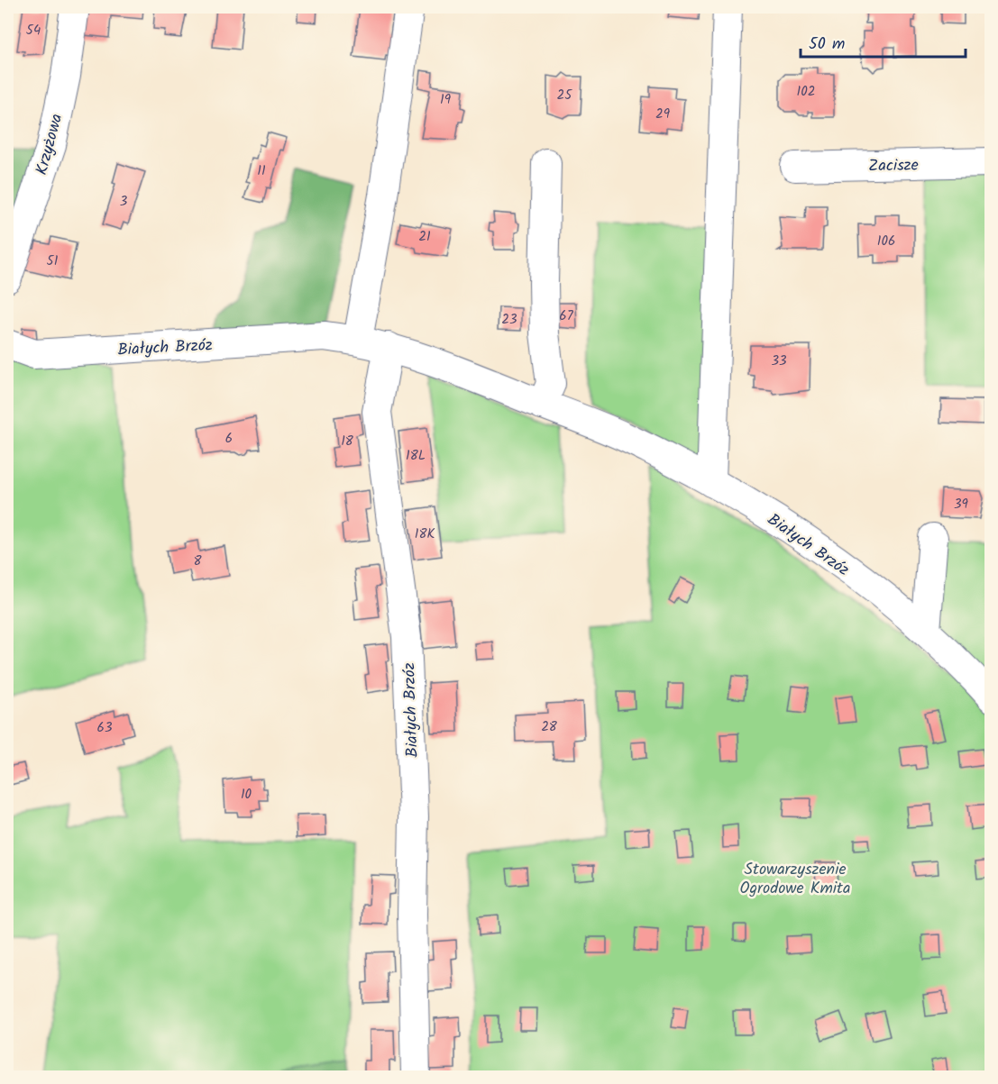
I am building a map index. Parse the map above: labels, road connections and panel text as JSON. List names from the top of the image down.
{
  "streets": {
    "street": ["Krzyżowa", "Zacisze", "Białych Brzóz"]
  },
  "parks": ["Stowarzyszenie Ogrodowe Kmita"],
  "house_numbers": [
    "54",
    "102",
    "25",
    "19",
    "29",
    "11",
    "3",
    "21",
    "106",
    "51",
    "67",
    "23",
    "33",
    "6",
    "18",
    "18L",
    "39",
    "18K",
    "8",
    "28",
    "63",
    "10"
  ],
  "scale_bar": "50 m"
}
